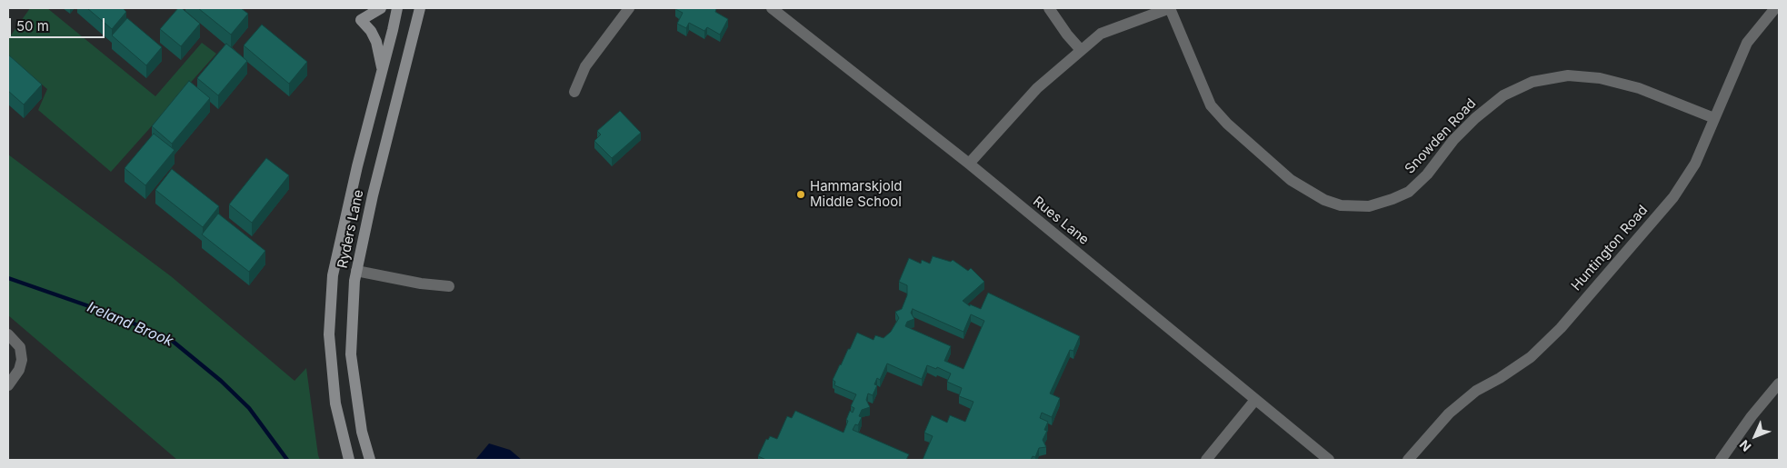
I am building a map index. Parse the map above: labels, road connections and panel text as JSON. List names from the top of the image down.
{
  "streets": {
    "main road": ["Ryders Lane"],
    "street": ["Snowden Road", "Rues Lane", "Huntington Road"]
  },
  "crossings": [
    ["Snowden Road", "Huntington Road"]
  ],
  "water": ["Ireland Brook"],
  "places": ["Hammarskjold Middle School"],
  "scale_bar": "50 m",
  "north": "bottom left"
}
